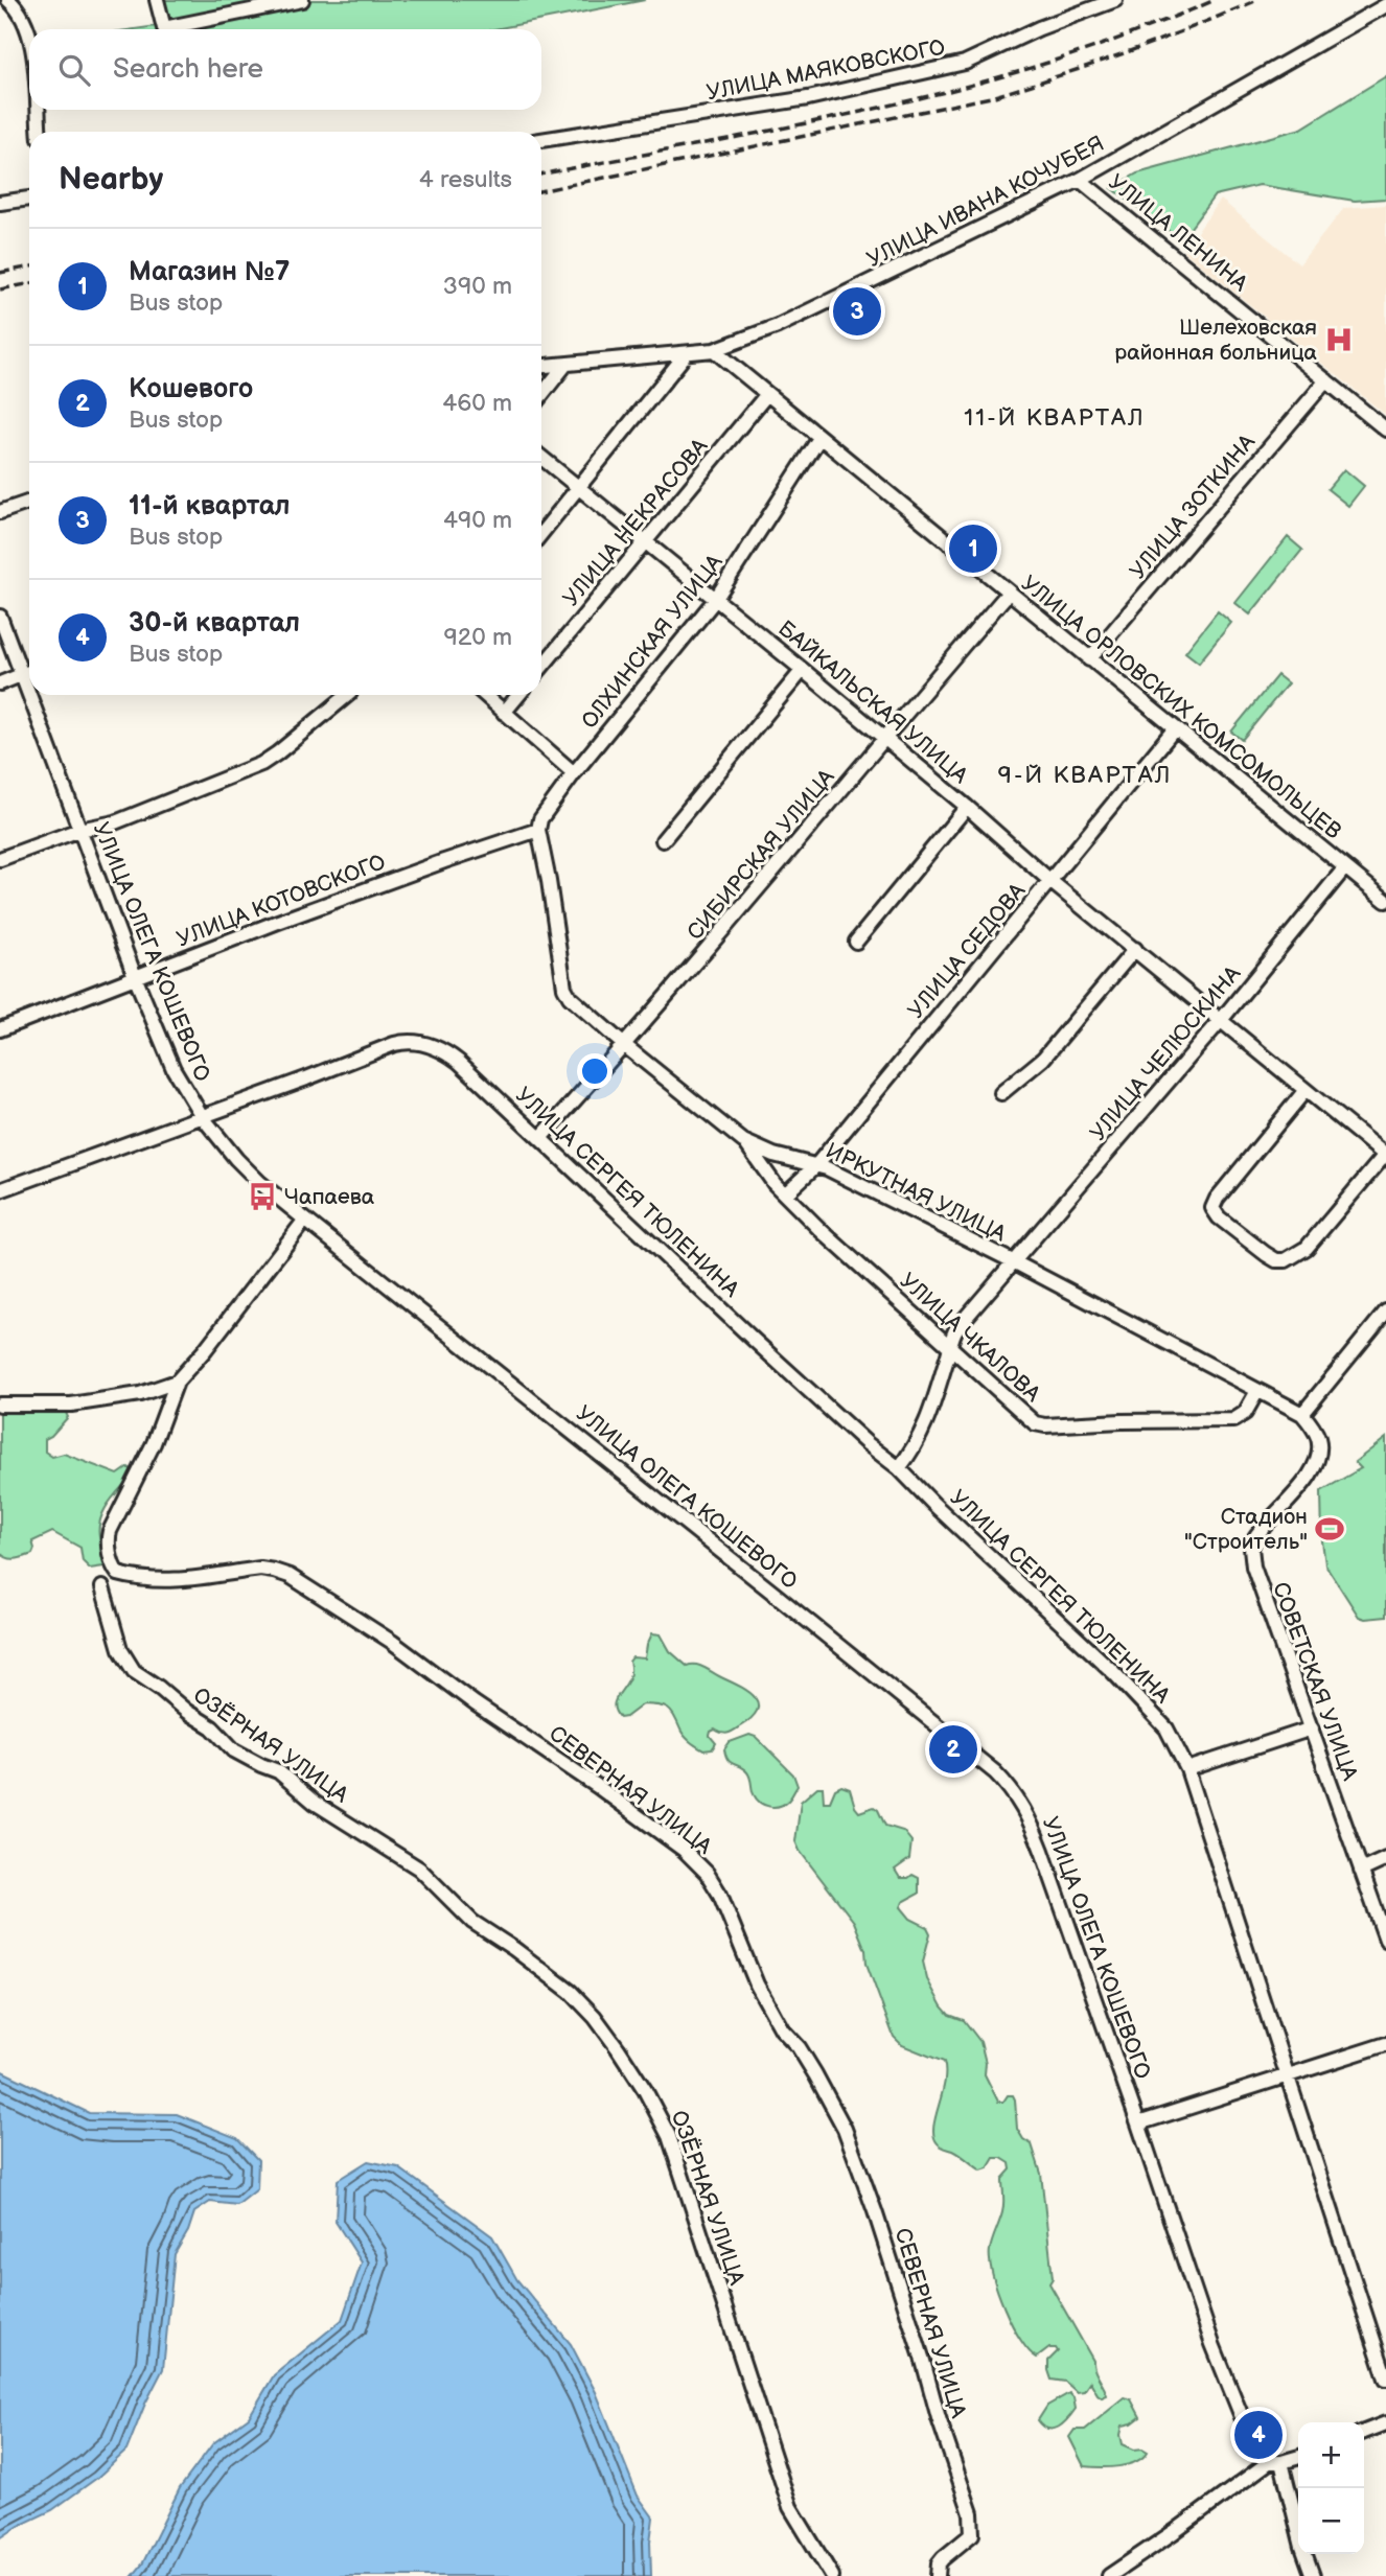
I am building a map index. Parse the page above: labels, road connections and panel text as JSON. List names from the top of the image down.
{
  "streets": {
    "street": [
      "УЛИЦА МАЯКОВСКОГО",
      "УЛИЦА ИВАНА КОЧУБЕЯ",
      "УЛИЦА ЛЕНИНА",
      "УЛИЦА ЗОТКИНА",
      "УЛИЦА НЕКРАСОВА",
      "ОЛХИНСКАЯ УЛИЦА",
      "БАЙКАЛЬСКАЯ УЛИЦА",
      "УЛИЦА ОРЛОВСКИХ КОМСОМОЛЬЦЕВ",
      "СИБИРСКАЯ УЛИЦА",
      "УЛИЦА КОТОВСКОГО",
      "УЛИЦА СЕДОВА",
      "УЛИЦА ОЛЕГА КОШЕВОГО",
      "УЛИЦА ЧЕЛЮСКИНА",
      "УЛИЦА СЕРГЕЯ ТЮЛЕНИНА",
      "ИРКУТНАЯ УЛИЦА",
      "УЛИЦА ЧКАЛОВА",
      "СОВЕТСКАЯ УЛИЦА",
      "ОЗЁРНАЯ УЛИЦА",
      "СЕВЕРНАЯ УЛИЦА"
    ]
  },
  "crossings": [
    ["УЛИЦА ИВАНА КОЧУБЕЯ", "УЛИЦА ЛЕНИНА"],
    ["УЛИЦА ИВАНА КОЧУБЕЯ", "УЛИЦА ОРЛОВСКИХ КОМСОМОЛЬЦЕВ"],
    ["УЛИЦА ЛЕНИНА", "УЛИЦА ЗОТКИНА"],
    ["УЛИЦА ЗОТКИНА", "УЛИЦА ОРЛОВСКИХ КОМСОМОЛЬЦЕВ"],
    ["УЛИЦА НЕКРАСОВА", "БАЙКАЛЬСКАЯ УЛИЦА"],
    ["УЛИЦА НЕКРАСОВА", "УЛИЦА ОРЛОВСКИХ КОМСОМОЛЬЦЕВ"],
    ["ОЛХИНСКАЯ УЛИЦА", "БАЙКАЛЬСКАЯ УЛИЦА"],
    ["ОЛХИНСКАЯ УЛИЦА", "УЛИЦА ОРЛОВСКИХ КОМСОМОЛЬЦЕВ"],
    ["ОЛХИНСКАЯ УЛИЦА", "УЛИЦА КОТОВСКОГО"],
    ["ОЛХИНСКАЯ УЛИЦА", "ИРКУТНАЯ УЛИЦА"],
    ["БАЙКАЛЬСКАЯ УЛИЦА", "СИБИРСКАЯ УЛИЦА"],
    ["БАЙКАЛЬСКАЯ УЛИЦА", "УЛИЦА СЕДОВА"],
    ["БАЙКАЛЬСКАЯ УЛИЦА", "УЛИЦА ЧЕЛЮСКИНА"],
    ["УЛИЦА ОРЛОВСКИХ КОМСОМОЛЬЦЕВ", "СИБИРСКАЯ УЛИЦА"],
    ["УЛИЦА ОРЛОВСКИХ КОМСОМОЛЬЦЕВ", "УЛИЦА СЕДОВА"],
    ["УЛИЦА ОРЛОВСКИХ КОМСОМОЛЬЦЕВ", "УЛИЦА ЧЕЛЮСКИНА"],
    ["СИБИРСКАЯ УЛИЦА", "УЛИЦА СЕРГЕЯ ТЮЛЕНИНА"],
    ["СИБИРСКАЯ УЛИЦА", "ИРКУТНАЯ УЛИЦА"],
    ["УЛИЦА КОТОВСКОГО", "УЛИЦА ОЛЕГА КОШЕВОГО"],
    ["УЛИЦА КОТОВСКОГО", "ИРКУТНАЯ УЛИЦА"],
    ["УЛИЦА СЕДОВА", "ИРКУТНАЯ УЛИЦА"],
    ["УЛИЦА СЕДОВА", "УЛИЦА ЧКАЛОВА"],
    ["УЛИЦА ОЛЕГА КОШЕВОГО", "УЛИЦА СЕРГЕЯ ТЮЛЕНИНА"],
    ["УЛИЦА ЧЕЛЮСКИНА", "УЛИЦА СЕРГЕЯ ТЮЛЕНИНА"],
    ["УЛИЦА ЧЕЛЮСКИНА", "ИРКУТНАЯ УЛИЦА"],
    ["УЛИЦА ЧЕЛЮСКИНА", "УЛИЦА ЧКАЛОВА"],
    ["ИРКУТНАЯ УЛИЦА", "УЛИЦА ЧКАЛОВА"],
    ["ИРКУТНАЯ УЛИЦА", "СОВЕТСКАЯ УЛИЦА"]
  ],
  "districts": ["11-Й КВАРТАЛ", "9-Й КВАРТАЛ"],
  "places": {
    "hospital": ["Шелеховская районная больница"],
    "bus stop": ["Чапаева"],
    "sports": ["Стадион \"Строитель\""]
  },
  "page": {
    "search": "Search here",
    "heading": ["Nearby", "4 results"],
    "list": [
      {
        "mark": "1",
        "name": "Магазин №7",
        "note": "Bus stop",
        "value": "390 m"
      },
      {
        "mark": "2",
        "name": "Кошевого",
        "note": "Bus stop",
        "value": "460 m"
      },
      {
        "mark": "3",
        "name": "11-й квартал",
        "note": "Bus stop",
        "value": "490 m"
      },
      {
        "mark": "4",
        "name": "30-й квартал",
        "note": "Bus stop",
        "value": "920 m"
      }
    ],
    "pins": [
      "3",
      "1",
      "2",
      "4"
    ],
    "map_buttons": ["+", "−"]
  }
}
